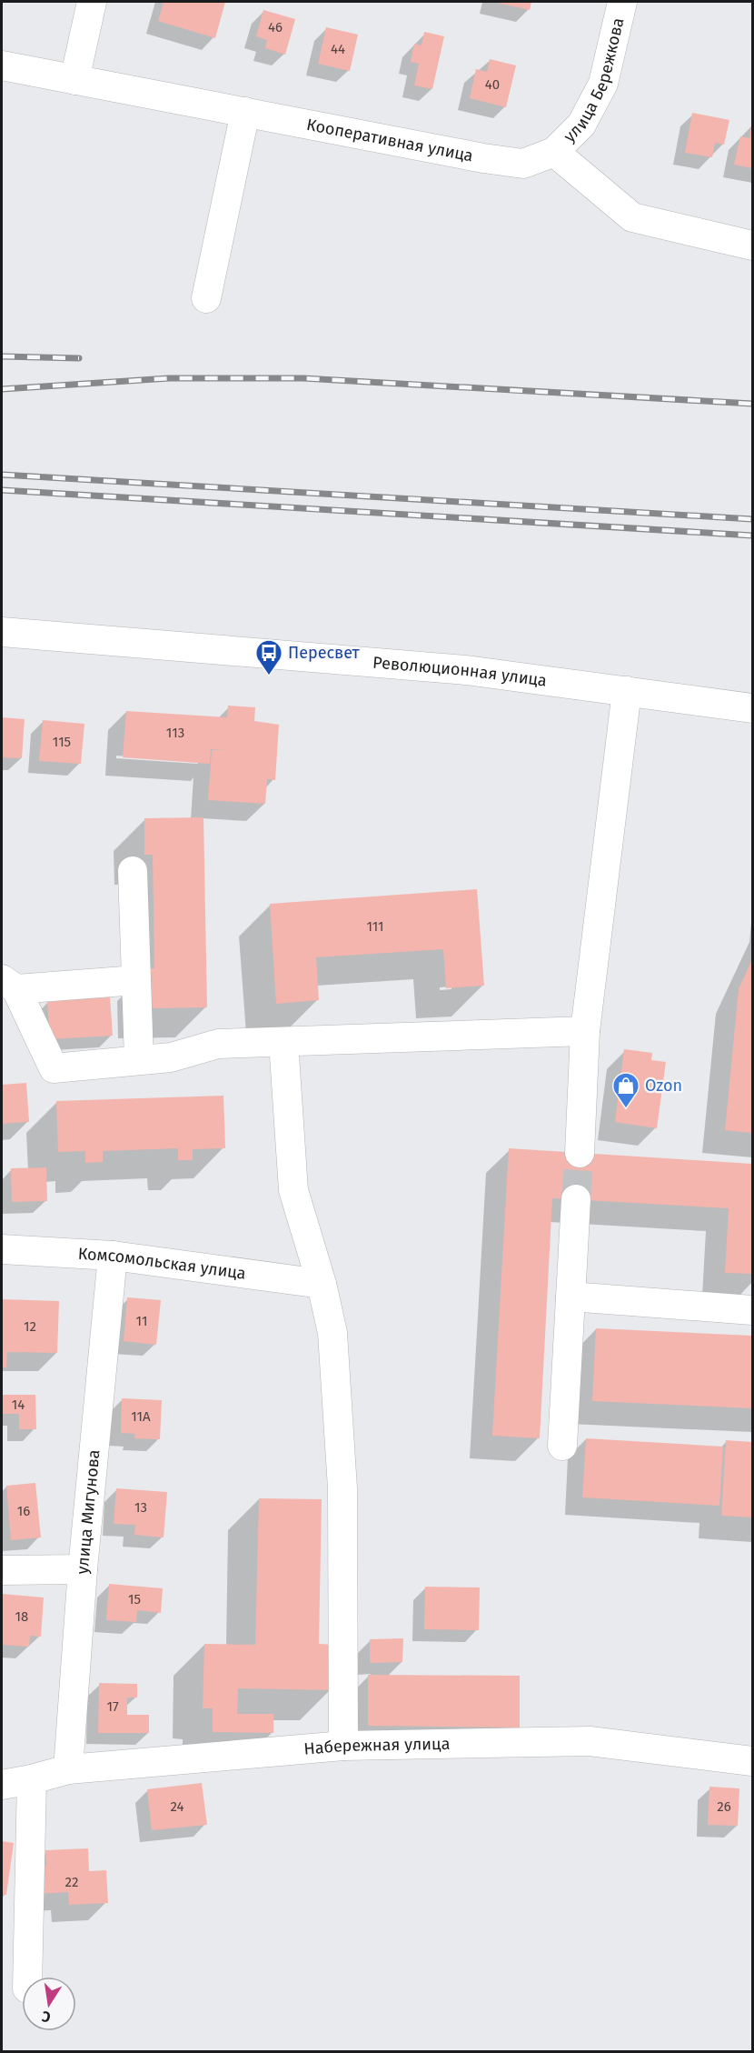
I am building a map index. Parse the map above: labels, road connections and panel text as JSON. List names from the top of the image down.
{
  "streets": {
    "street": [
      "улица Бережкова",
      "Кооперативная улица",
      "Революционная улица",
      "Комсомольская улица",
      "улица Мигунова",
      "Набережная улица"
    ]
  },
  "crossings": [
    ["улица Бережкова", "Кооперативная улица"],
    ["Комсомольская улица", "улица Мигунова"],
    ["улица Мигунова", "Набережная улица"]
  ],
  "places": {
    "bus stop": ["Пересвет"],
    "shop": ["Ozon"]
  },
  "house_numbers": [
    "46",
    "44",
    "40",
    "113",
    "115",
    "111",
    "11",
    "12",
    "14",
    "11А",
    "13",
    "16",
    "15",
    "18",
    "17",
    "24",
    "26",
    "22"
  ],
  "north": "bottom"
}
